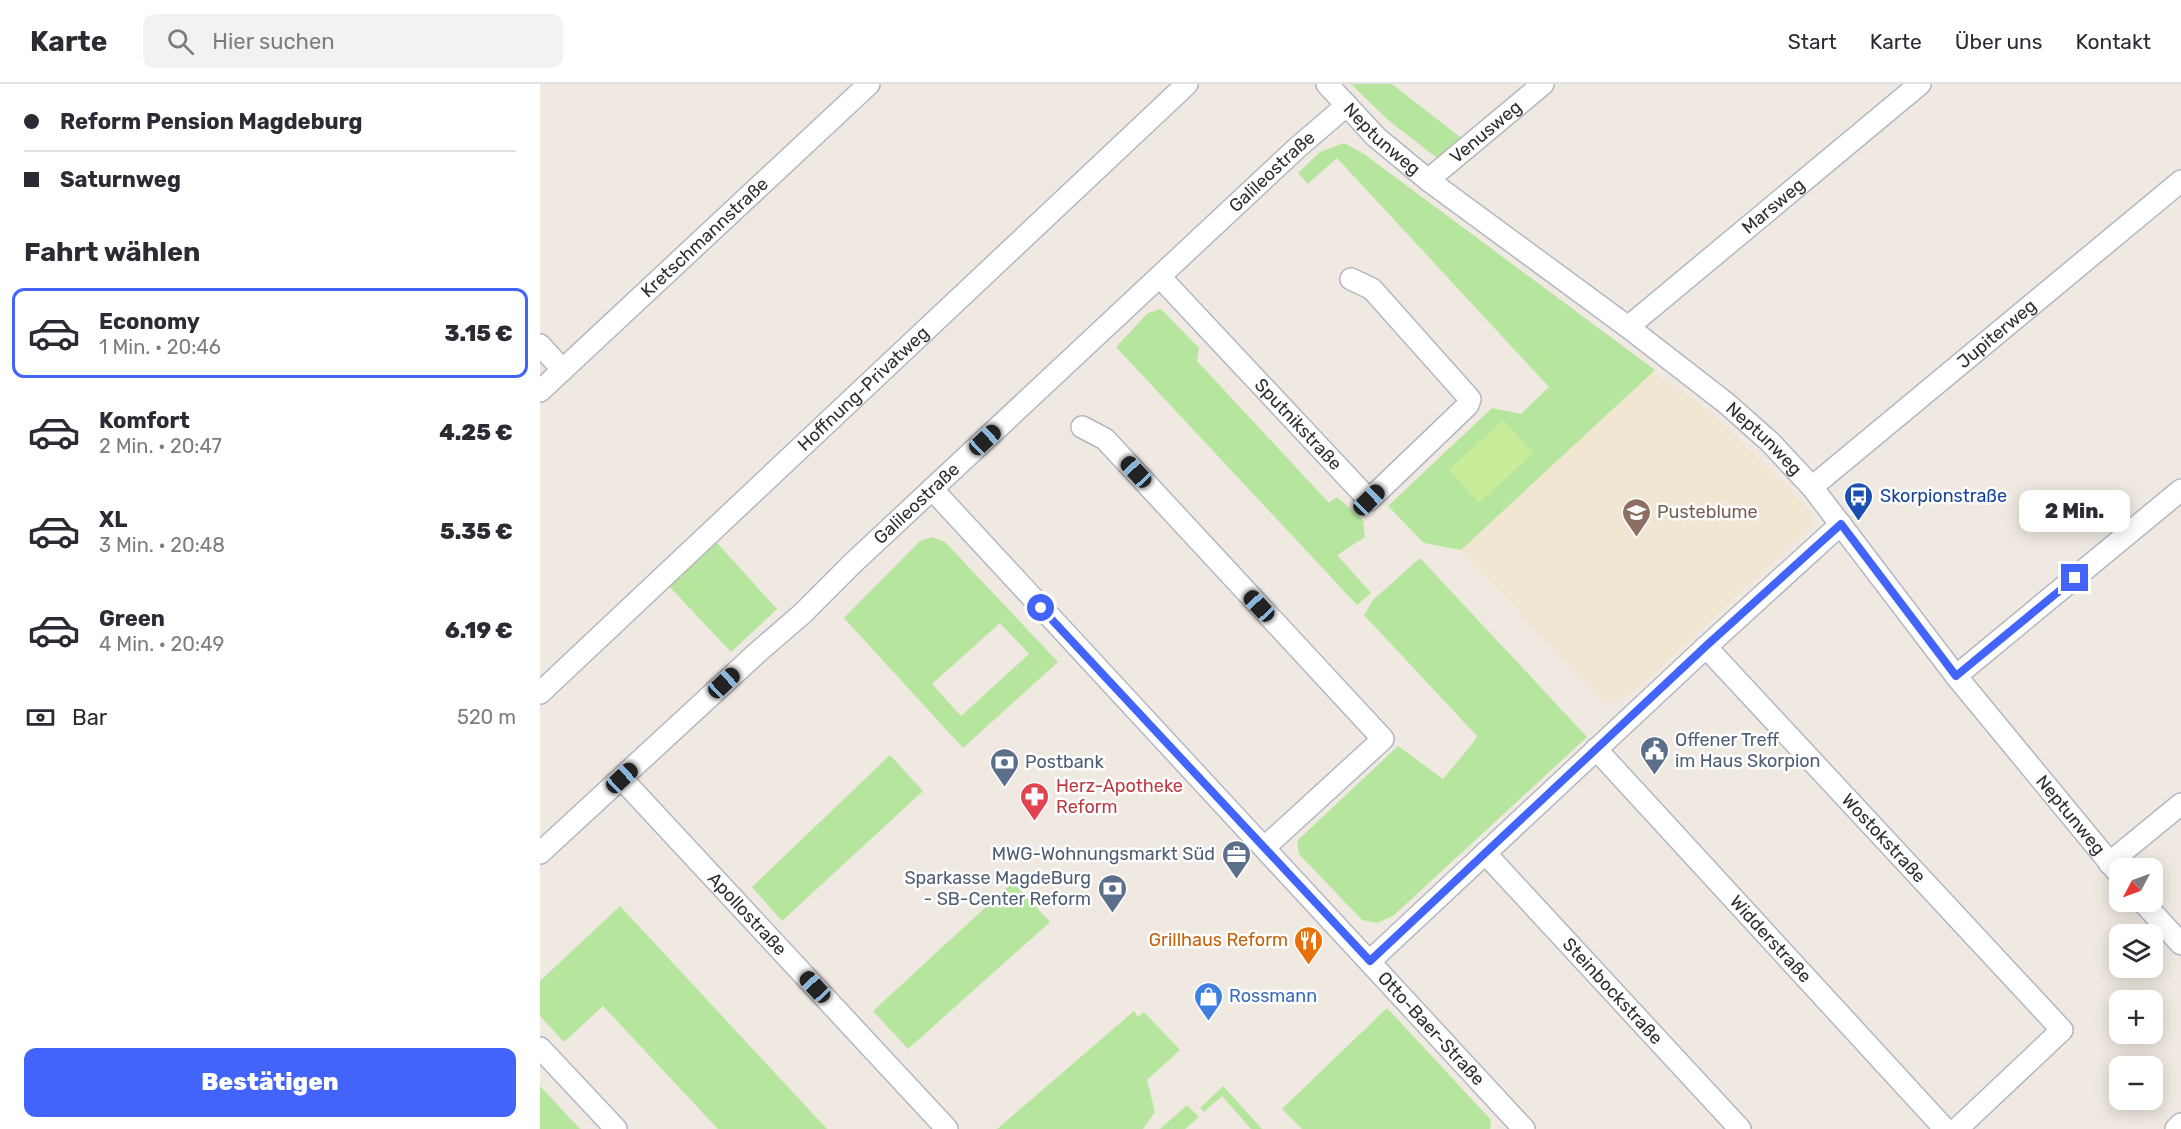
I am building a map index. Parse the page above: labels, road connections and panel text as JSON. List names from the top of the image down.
{
  "streets": {
    "street": [
      "Venusweg",
      "Neptunweg",
      "Galileostraße",
      "Marsweg",
      "Kretschmannstraße",
      "Jupiterweg",
      "Hoffnung-Privatweg",
      "Sputnikstraße",
      "Wostokstraße",
      "Apollostraße",
      "Widderstraße",
      "Steinbockstraße",
      "Otto-Baer-Straße"
    ]
  },
  "crossings": [
    ["Venusweg", "Neptunweg"],
    ["Neptunweg", "Galileostraße"],
    ["Neptunweg", "Marsweg"],
    ["Neptunweg", "Jupiterweg"],
    ["Galileostraße", "Sputnikstraße"],
    ["Galileostraße", "Apollostraße"],
    ["Galileostraße", "Otto-Baer-Straße"]
  ],
  "places": {
    "bus stop": ["Skorpionstraße"],
    "school or university": ["Pusteblume"],
    "public building": ["Offener Treff im Haus Skorpion"],
    "bank": ["Postbank", "Sparkasse MagdeBurg - SB-Center Reform"],
    "pharmacy": ["Herz-Apotheke Reform"],
    "office": ["MWG-Wohnungsmarkt Süd"],
    "restaurant": ["Grillhaus Reform"],
    "shop": ["Rossmann"]
  },
  "north": "bottom left",
  "page": {
    "header": "Karte",
    "search": "Hier suchen",
    "nav": [
      "Start",
      "Karte",
      "Über uns",
      "Kontakt"
    ],
    "banner": ["Reform Pension Magdeburg", "Saturnweg"],
    "heading": "Fahrt wählen",
    "list": [
      {
        "name": "Economy",
        "note": "1 Min. · 20:46",
        "value": "3.15 €"
      },
      {
        "name": "Komfort",
        "note": "2 Min. · 20:47",
        "value": "4.25 €"
      },
      {
        "name": "XL",
        "note": "3 Min. · 20:48",
        "value": "5.35 €"
      },
      {
        "name": "Green",
        "note": "4 Min. · 20:49",
        "value": "6.19 €"
      }
    ],
    "bubble": "2 Min.",
    "pay": ["Bar", "520 m"],
    "map_buttons": ["+", "−"],
    "buttons": "Bestätigen"
  }
}
